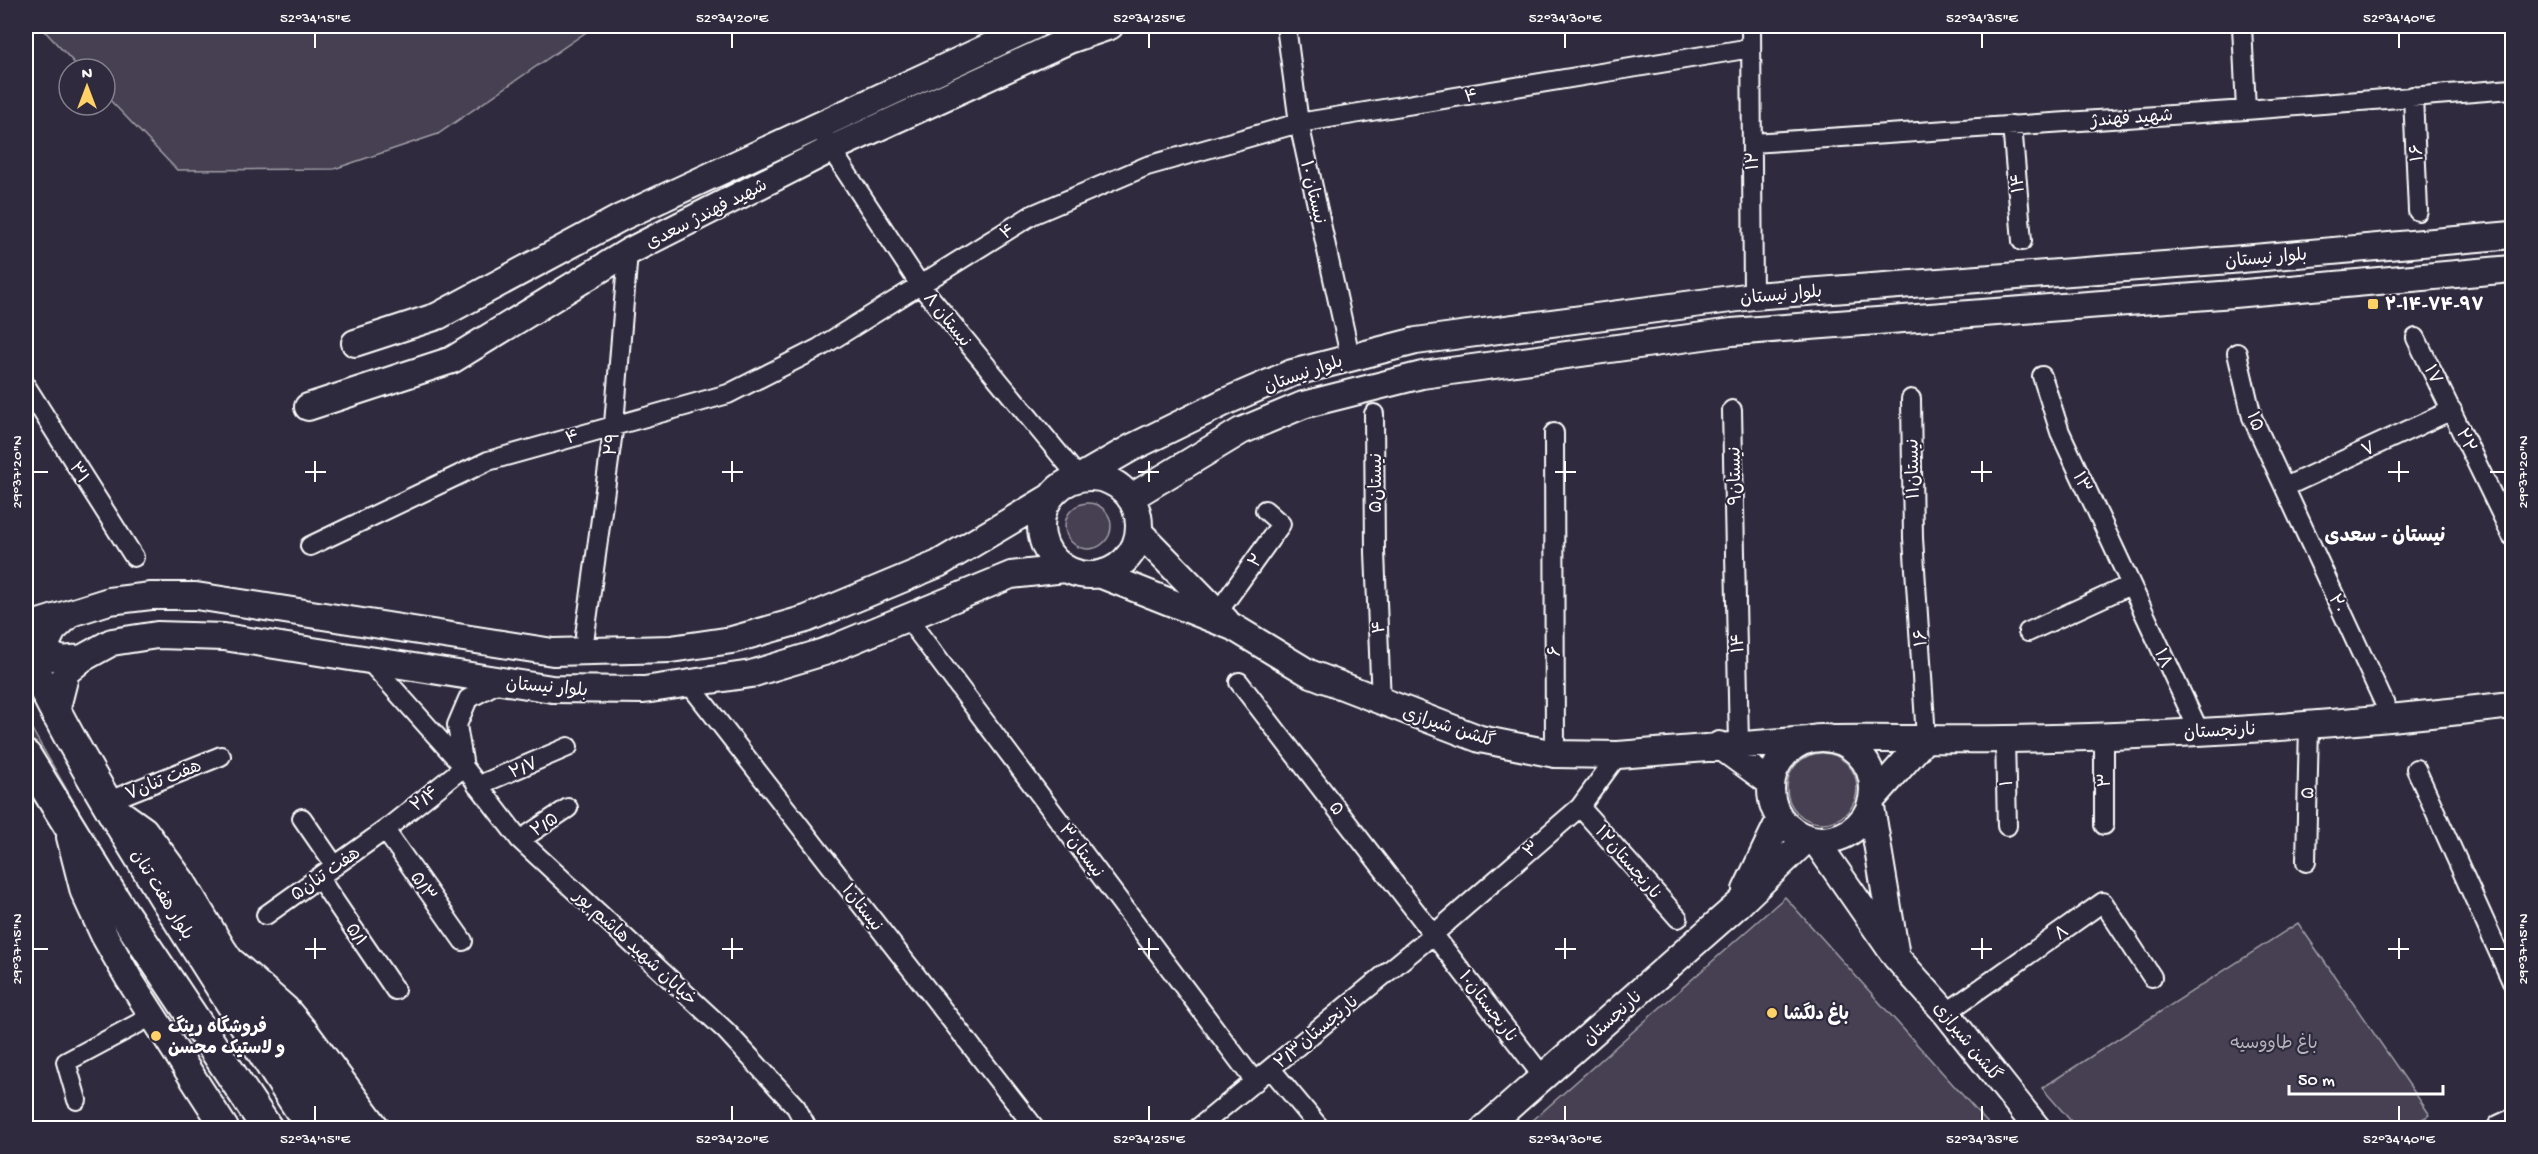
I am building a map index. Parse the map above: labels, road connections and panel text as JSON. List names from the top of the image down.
{
  "streets": {
    "main road": [
      "شهید فهندژ سعدی",
      "بلوار نیستان",
      "گلشن شیرازی",
      "نارنجستان",
      "بلوار هفت تنان"
    ],
    "street": [
      "۴",
      "شهید فهندژ",
      "۱۶",
      "۱۲",
      "۱۴",
      "نیستان ۱۰",
      "نیستان ۸",
      "۱۷",
      "۱۵",
      "۲۲",
      "۲۹",
      "۷",
      "۱۱نیستان",
      "۳۱",
      "۹نیستان",
      "۱۳",
      "۵نیستان",
      "۲",
      "۲۰",
      "۶",
      "۱۸",
      "۲/۷",
      "هفت تنان۷",
      "۳",
      "۱",
      "۵",
      "۲/۴",
      "۲/۵",
      "۳نیستان",
      "۱۲نارنجستان",
      "هفت تنان۵",
      "۵/۳",
      "۱نیستان",
      "۸",
      "۵/۱",
      "خیابان شهید هاشم پور",
      "۱۰نارنجستان",
      "۲/۳نارنجستان"
    ]
  },
  "crossings": [
    ["۴", "۱۲"],
    ["۴", "نیستان ۱۰"],
    ["۴", "نیستان ۸"],
    ["۴", "۲۹"],
    ["۴", "۵نیستان"],
    ["۴", "گلشن شیرازی"],
    ["شهید فهندژ", "۱۶"],
    ["شهید فهندژ", "۱۲"],
    ["شهید فهندژ", "۱۴"],
    ["۱۶", "۱۱نیستان"],
    ["۱۶", "نارنجستان"],
    ["۱۲", "بلوار نیستان"],
    ["۱۴", "۹نیستان"],
    ["۱۴", "گلشن شیرازی"],
    ["نیستان ۱۰", "بلوار نیستان"],
    ["شهید فهندژ سعدی", "نیستان ۸"],
    ["شهید فهندژ سعدی", "۲۹"],
    ["بلوار نیستان", "نیستان ۸"],
    ["بلوار نیستان", "گلشن شیرازی"],
    ["بلوار نیستان", "۳نیستان"],
    ["بلوار نیستان", "بلوار هفت تنان"],
    ["بلوار نیستان", "۱نیستان"],
    ["بلوار نیستان", "خیابان شهید هاشم پور"],
    ["نیستان ۸", "گلشن شیرازی"],
    ["۱۷", "۲۲"],
    ["۱۷", "۷"],
    ["۱۵", "۷"],
    ["۱۵", "۲۰"],
    ["۲۲", "۷"],
    ["۷", "۲۰"],
    ["۱۳", "۱۸"],
    ["۲", "گلشن شیرازی"],
    ["۲۰", "نارنجستان"],
    ["۶", "گلشن شیرازی"],
    ["۱۸", "نارنجستان"],
    ["گلشن شیرازی", "نارنجستان"],
    ["گلشن شیرازی", "۳"],
    ["گلشن شیرازی", "۸"],
    ["نارنجستان", "۳"],
    ["نارنجستان", "۱"],
    ["نارنجستان", "۵"],
    ["نارنجستان", "۱۰نارنجستان"],
    ["۲/۷", "خیابان شهید هاشم پور"],
    ["هفت تنان۷", "بلوار هفت تنان"],
    ["۳", "۵"],
    ["۳", "۱۲نارنجستان"],
    ["۳", "۱۰نارنجستان"],
    ["۳", "۲/۳نارنجستان"],
    ["۵", "۱۰نارنجستان"],
    ["۵", "۲/۳نارنجستان"],
    ["۲/۴", "هفت تنان۵"],
    ["۲/۴", "۵/۳"],
    ["۲/۴", "خیابان شهید هاشم پور"],
    ["۲/۵", "خیابان شهید هاشم پور"],
    ["۳نیستان", "۲/۳نارنجستان"],
    ["هفت تنان۵", "۵/۳"],
    ["هفت تنان۵", "۵/۱"],
    ["۱۰نارنجستان", "۲/۳نارنجستان"]
  ],
  "districts": ["نیستان - سعدی"],
  "parks": ["باغ طاووسیه"],
  "places": {
    "transit": ["۲-۱۴-۷۴-۹۷"],
    "other": ["باغ دلگشا", "فروشگاه رینگ و لاستیک محسن"]
  },
  "scale_bar": "50 m",
  "north": "top",
  "coordinates": [
    "52°34'15\"E",
    "52°34'20\"E",
    "52°34'25\"E",
    "52°34'30\"E",
    "52°34'35\"E",
    "52°34'40\"E",
    "29°37'20\"N",
    "29°37'15\"N"
  ]
}
